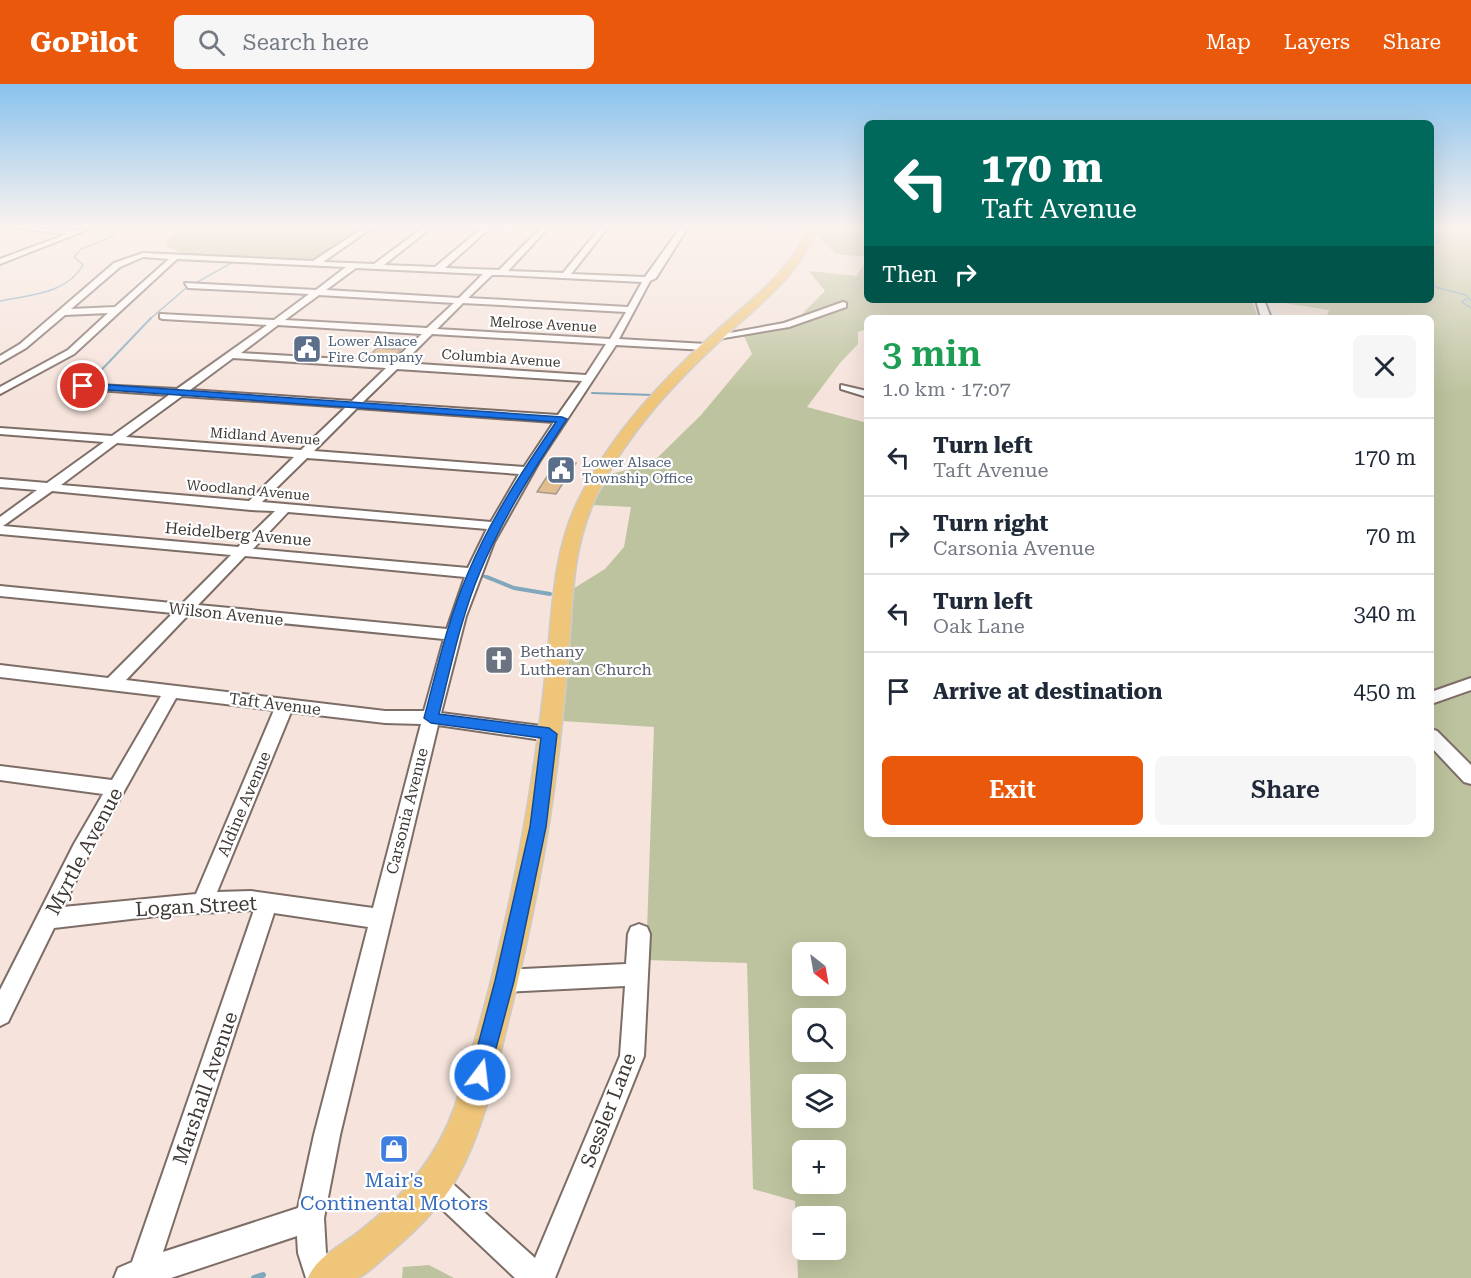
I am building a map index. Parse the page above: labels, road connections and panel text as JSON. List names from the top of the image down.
{
  "streets": {
    "street": [
      "Melrose Avenue",
      "Columbia Avenue",
      "Midland Avenue",
      "Woodland Avenue",
      "Heidelberg Avenue",
      "Wilson Avenue",
      "Taft Avenue",
      "Aldine Avenue",
      "Carsonia Avenue",
      "Myrtle Avenue",
      "Logan Street",
      "Marshall Avenue",
      "Sessler Lane"
    ]
  },
  "crossings": [
    ["Melrose Avenue", "Carsonia Avenue"],
    ["Columbia Avenue", "Carsonia Avenue"],
    ["Midland Avenue", "Carsonia Avenue"],
    ["Woodland Avenue", "Carsonia Avenue"],
    ["Heidelberg Avenue", "Carsonia Avenue"],
    ["Wilson Avenue", "Carsonia Avenue"],
    ["Taft Avenue", "Aldine Avenue"],
    ["Taft Avenue", "Carsonia Avenue"],
    ["Taft Avenue", "Myrtle Avenue"],
    ["Aldine Avenue", "Logan Street"],
    ["Carsonia Avenue", "Logan Street"],
    ["Myrtle Avenue", "Logan Street"],
    ["Logan Street", "Marshall Avenue"]
  ],
  "places": {
    "public building": ["Lower Alsace Fire Company", "Lower Alsace Township Office"],
    "church": ["Bethany Lutheran Church"],
    "shop": ["Mair's Continental Motors"]
  },
  "north": "bottom right",
  "page": {
    "header": "GoPilot",
    "search": "Search here",
    "nav": ["Map", "Layers", "Share"],
    "turn": ["170 m", "Taft Avenue"],
    "then": "Then",
    "heading": ["3 min", "1.0 km · 17:07"],
    "list": [
      {
        "name": "Turn left",
        "note": "Taft Avenue",
        "value": "170 m"
      },
      {
        "name": "Turn right",
        "note": "Carsonia Avenue",
        "value": "70 m"
      },
      {
        "name": "Turn left",
        "note": "Oak Lane",
        "value": "340 m"
      },
      {
        "name": "Arrive at destination",
        "value": "450 m"
      }
    ],
    "buttons": ["Exit", "Share"],
    "map_buttons": ["+", "−"]
  }
}
